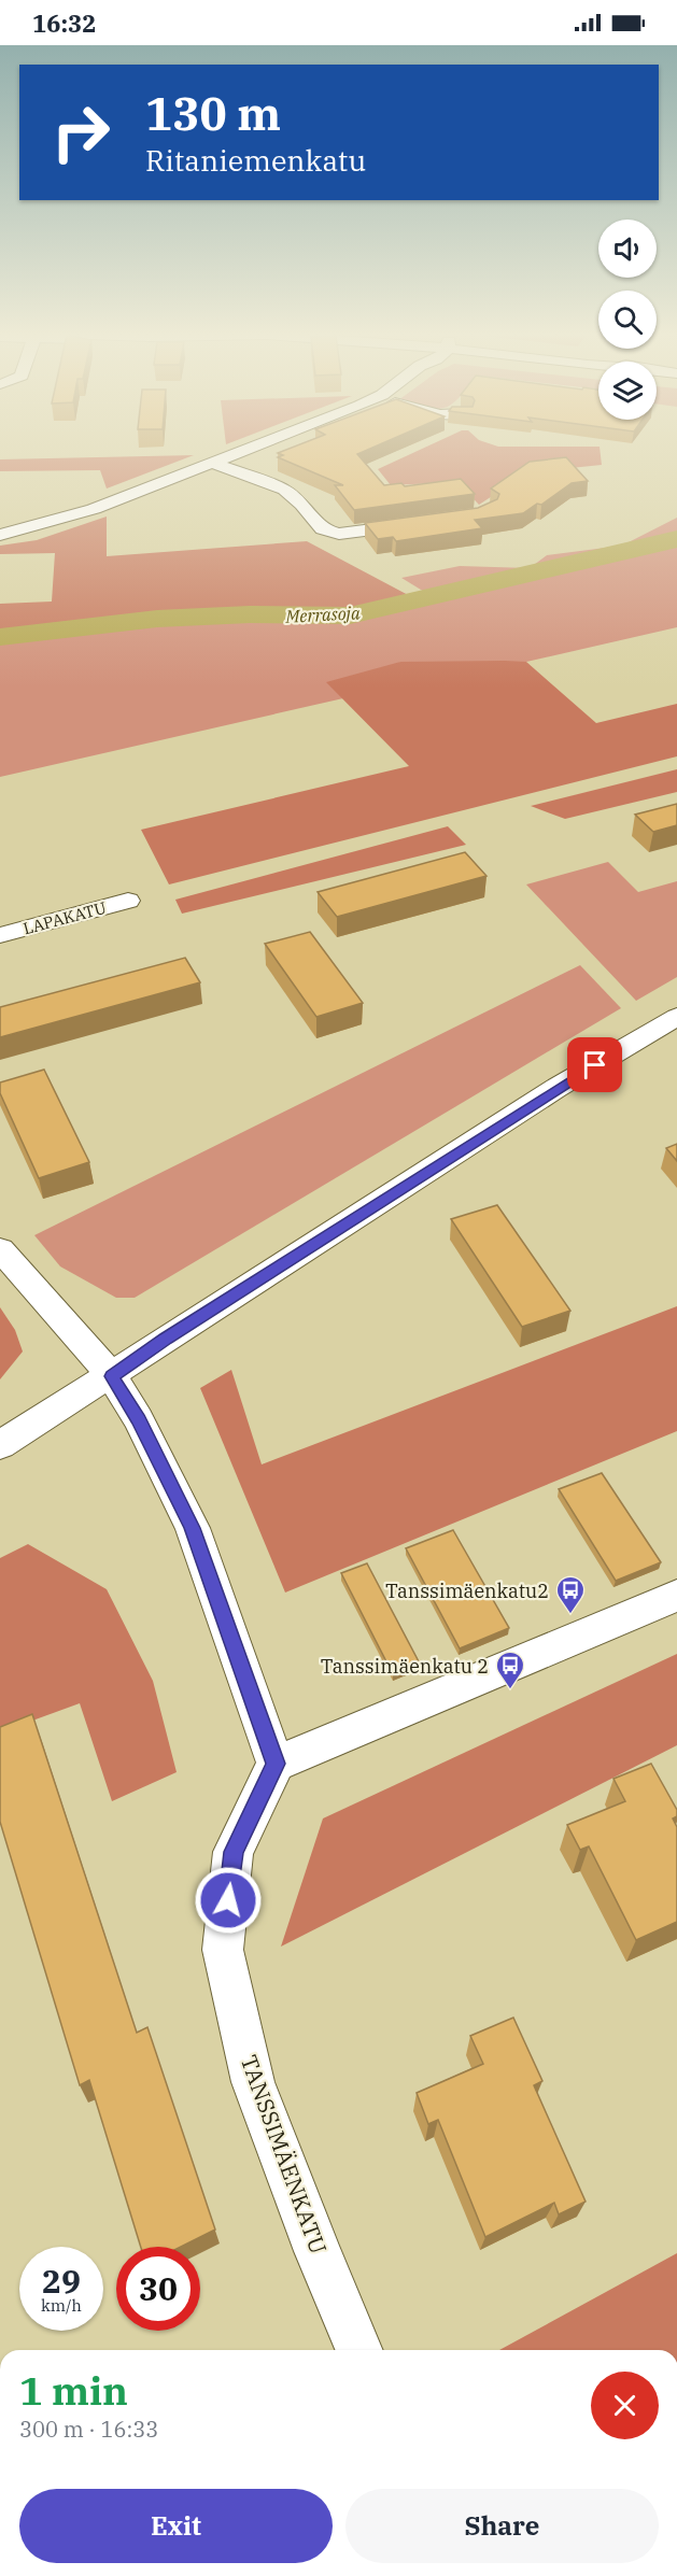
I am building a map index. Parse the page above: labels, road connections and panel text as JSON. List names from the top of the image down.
{
  "streets": {
    "street": ["LAPAKATU", "TANSSIMÄENKATU"]
  },
  "water": ["Merrasoja"],
  "places": {
    "bus stop": ["Tanssimäenkatu2", "Tanssimäenkatu 2"]
  },
  "page": {
    "status": "16:32",
    "turn": ["130 m", "Ritaniemenkatu"],
    "speed": "29 km/h",
    "limit": "30",
    "heading": ["1 min", "300 m · 16:33"],
    "buttons": ["Exit", "Share"]
  }
}
